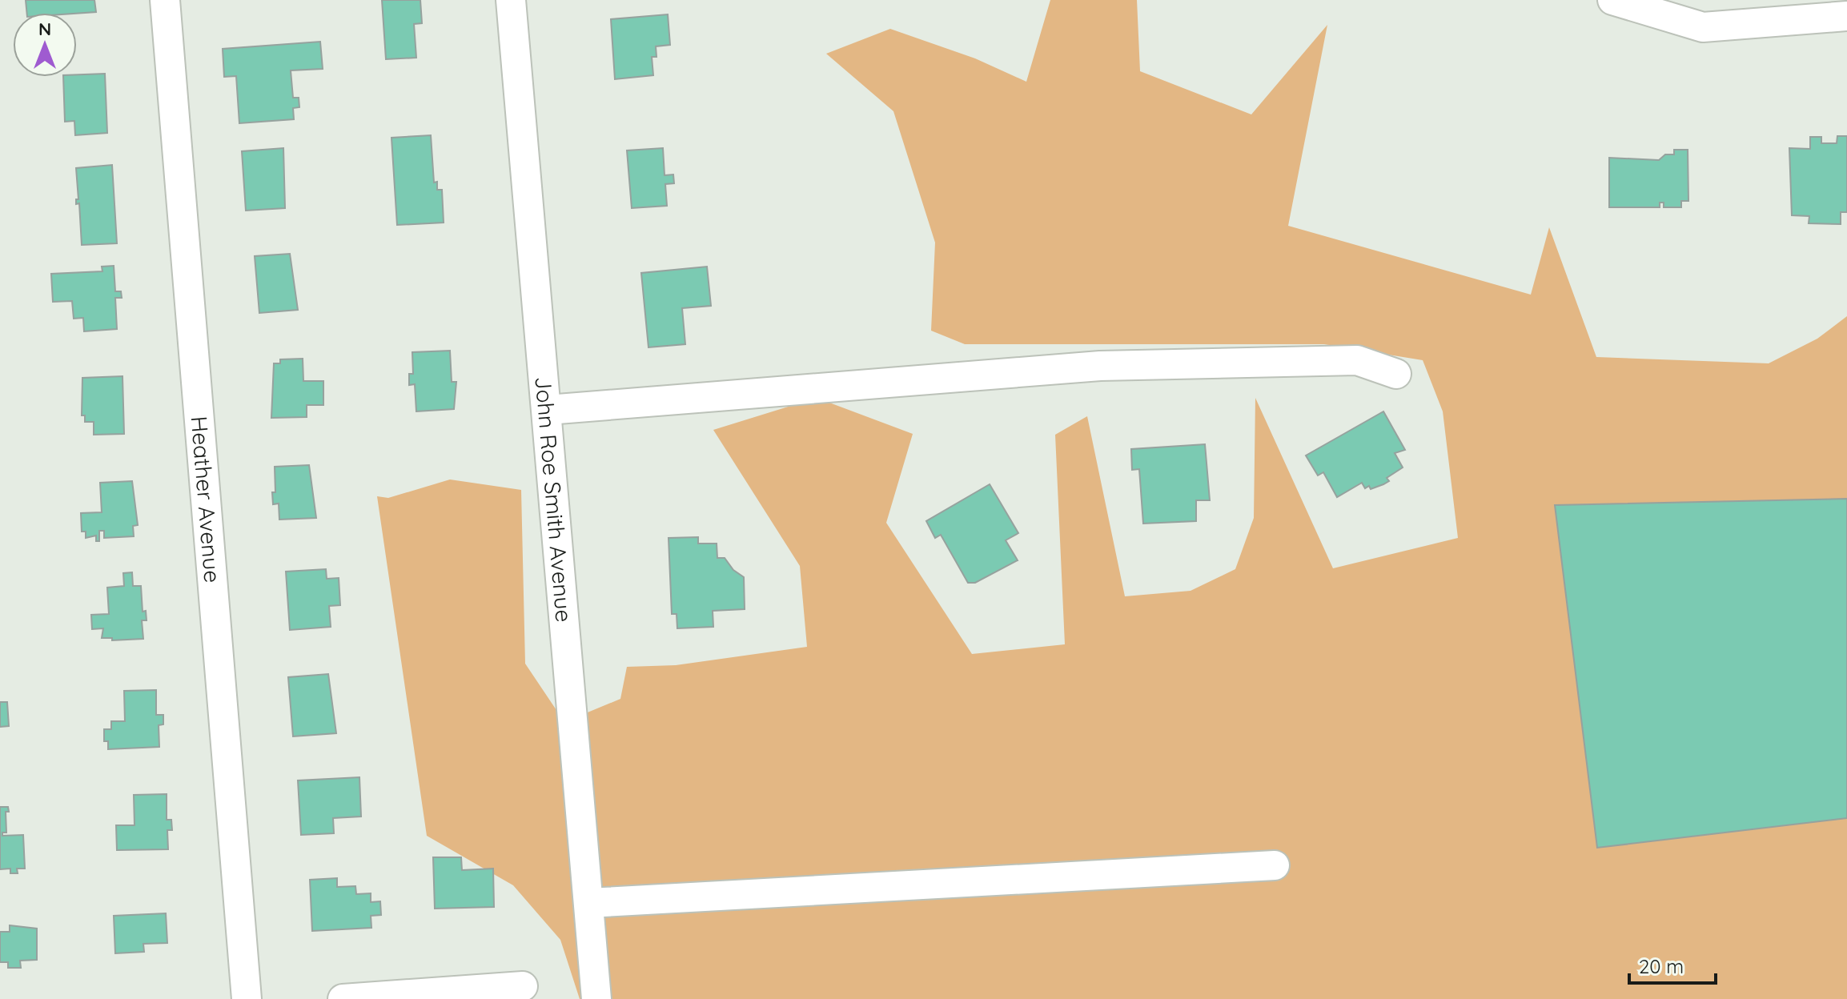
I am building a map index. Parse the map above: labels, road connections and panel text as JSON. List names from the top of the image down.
{
  "streets": {
    "street": ["Heather Avenue", "John Roe Smith Avenue"]
  },
  "scale_bar": "20 m",
  "north": "top"
}
